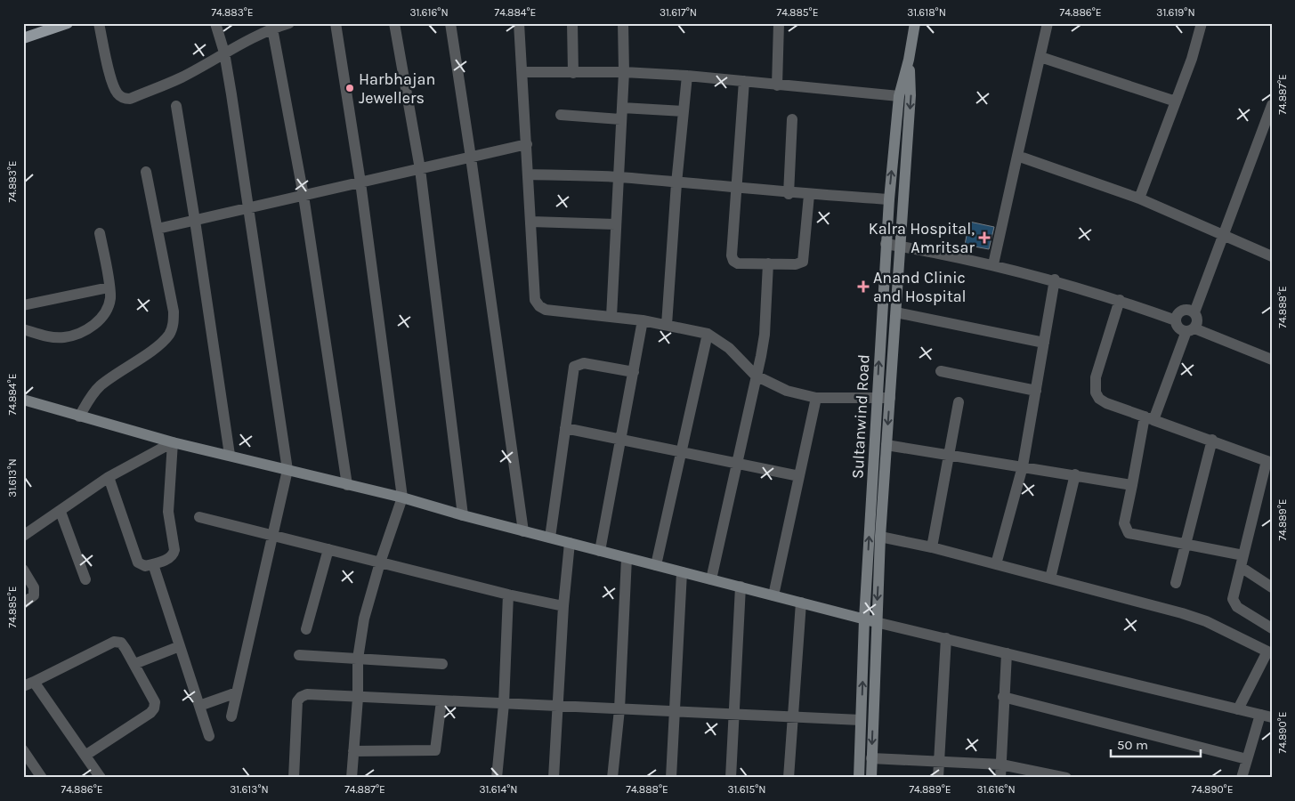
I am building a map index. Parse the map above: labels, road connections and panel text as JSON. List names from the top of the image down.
{
  "streets": {
    "main road": ["Sultanwind Road"]
  },
  "places": {
    "other": ["Harbhajan Jewellers"],
    "health": ["Kalra Hospital, Amritsar", "Anand Clinic and Hospital"]
  },
  "scale_bar": "50 m",
  "coordinates": [
    "74.883°E",
    "31.616°N",
    "74.884°E",
    "31.617°N",
    "74.885°E",
    "31.618°N",
    "74.886°E",
    "31.619°N",
    "74.887°E",
    "74.888°E",
    "31.613°N",
    "74.889°E",
    "74.890°E",
    "31.614°N",
    "31.615°N"
  ]
}
